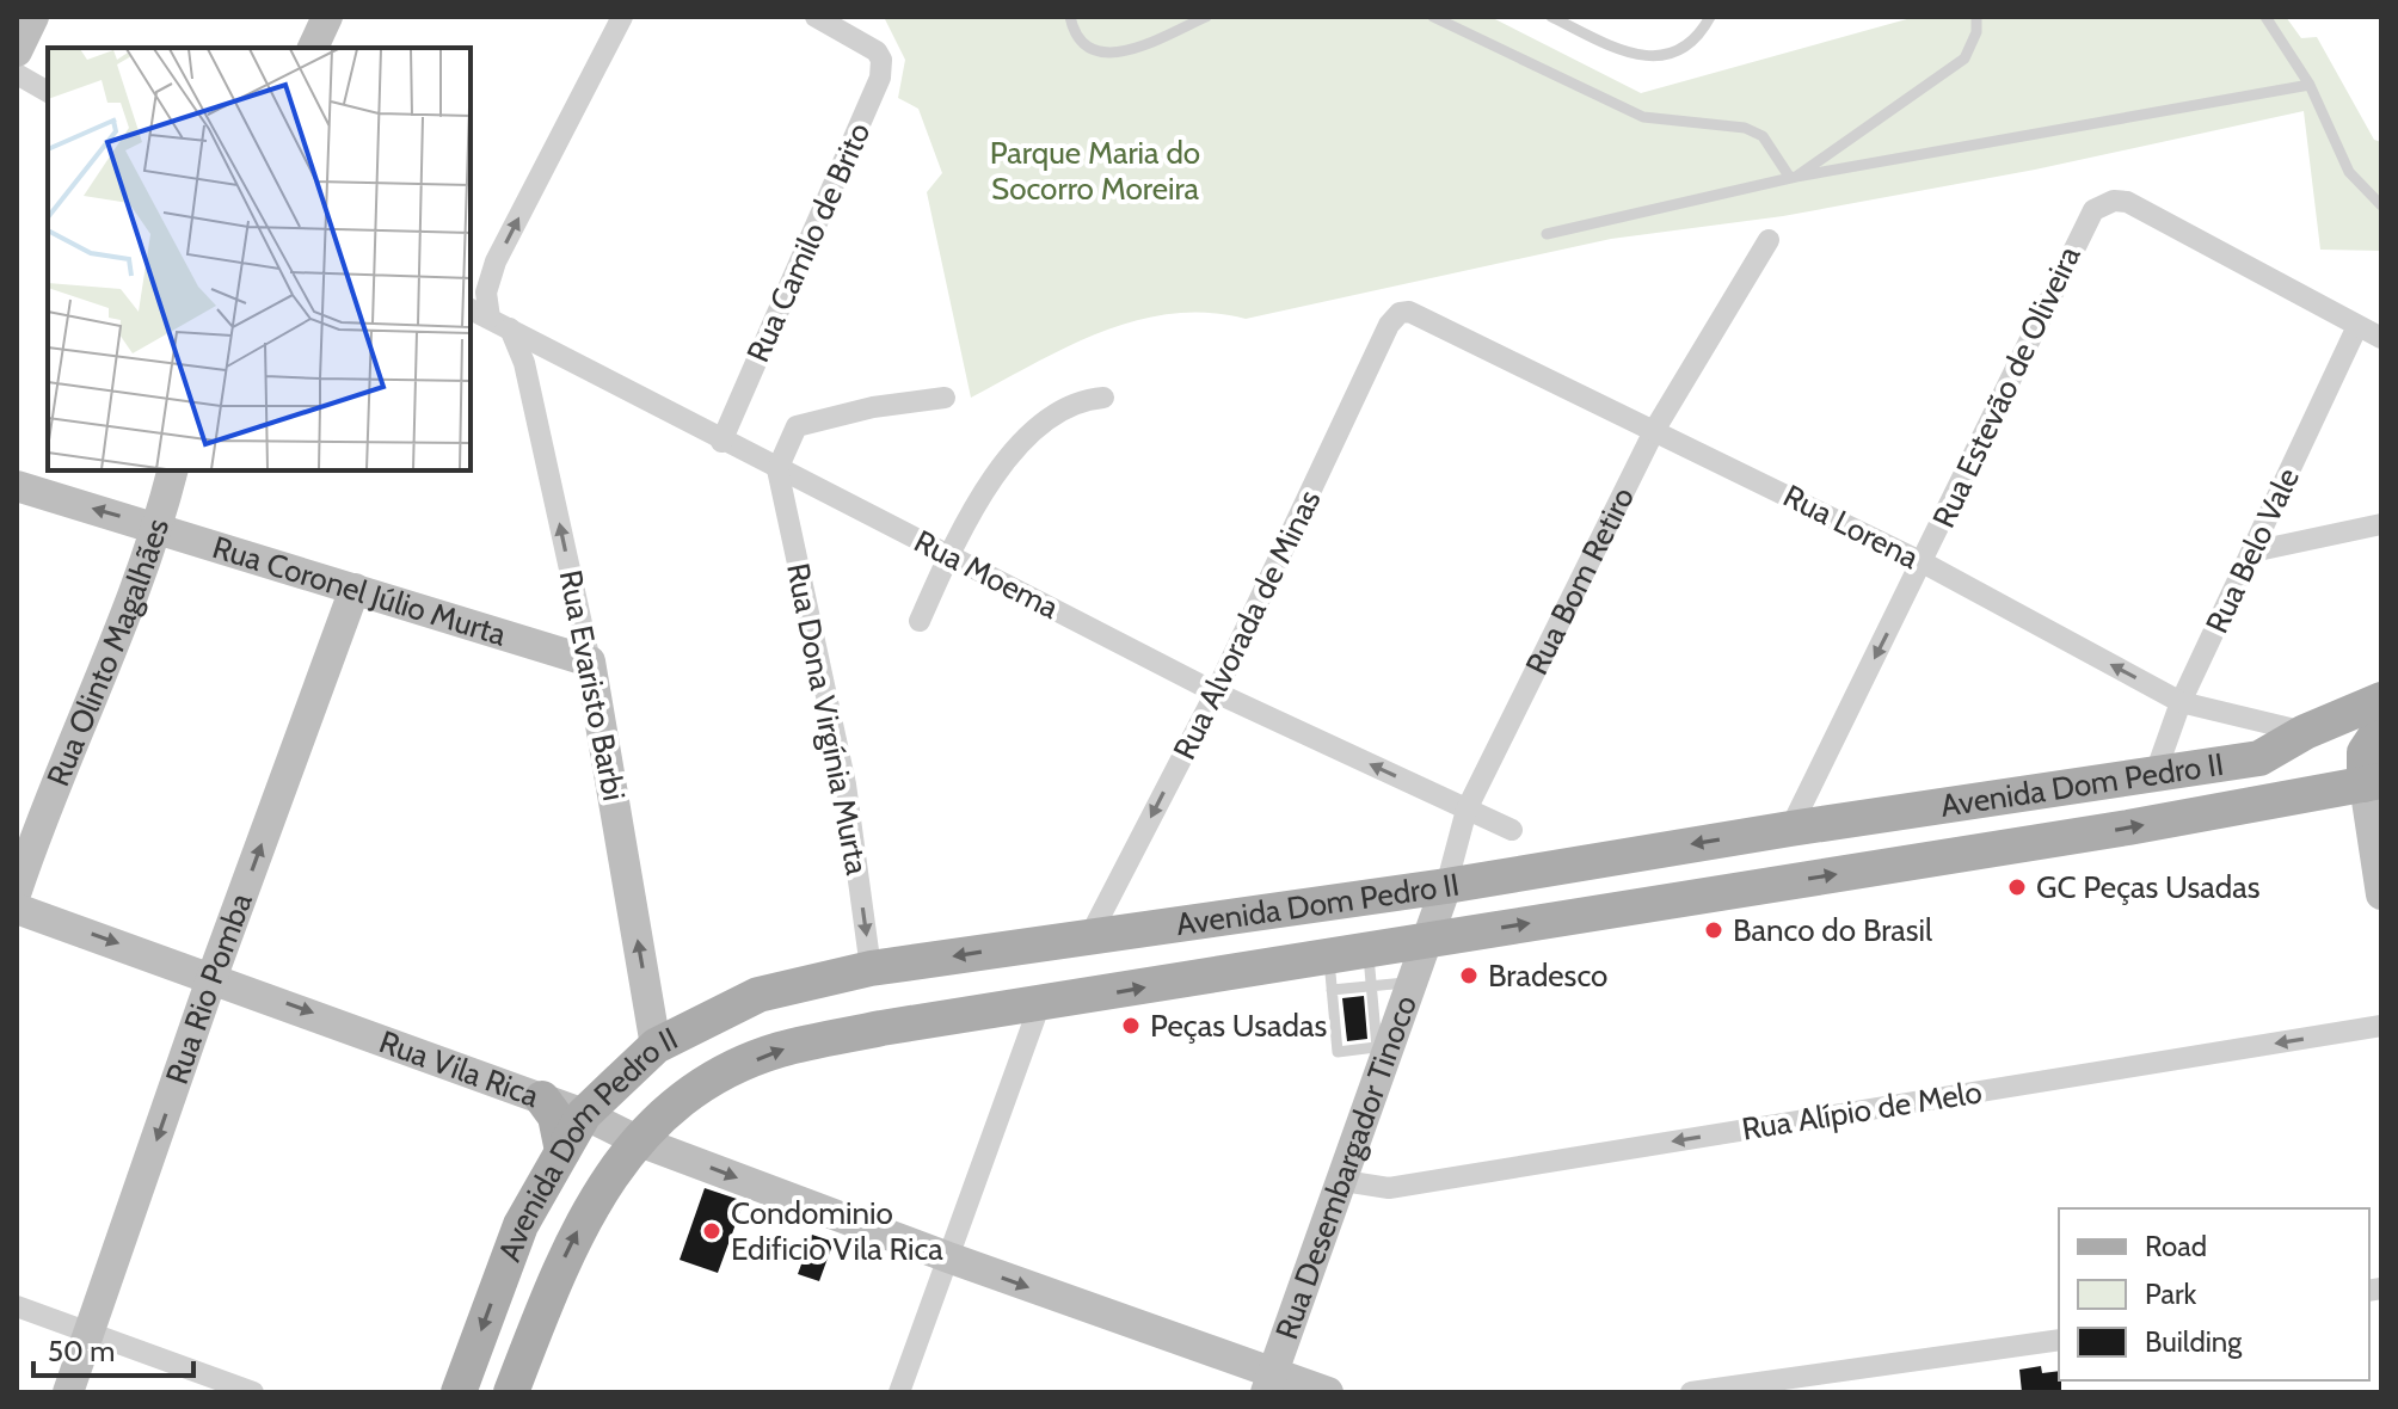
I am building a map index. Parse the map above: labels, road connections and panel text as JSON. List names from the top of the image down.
{
  "streets": {
    "main road": ["Avenida Dom Pedro II"],
    "street": [
      "Rua Camilo de Brito",
      "Rua Estevão de Oliveira",
      "Rua Lorena",
      "Rua Belo Vale",
      "Rua Moema",
      "Rua Bom Retiro",
      "Rua Coronel Júlio Murta",
      "Rua Alvorada de Minas",
      "Rua Olinto Magalhães",
      "Rua Evaristo Barbi",
      "Rua Dona Virgínia Murta",
      "Rua Rio Pomba",
      "Rua Vila Rica",
      "Rua Alípio de Melo",
      "Rua Desembargador Tinoco"
    ]
  },
  "crossings": [
    ["Rua Camilo de Brito", "Rua Moema"],
    ["Rua Estevão de Oliveira", "Rua Lorena"],
    ["Rua Estevão de Oliveira", "Rua Belo Vale"],
    ["Rua Estevão de Oliveira", "Avenida Dom Pedro II"],
    ["Rua Lorena", "Rua Belo Vale"],
    ["Rua Lorena", "Rua Bom Retiro"],
    ["Rua Lorena", "Rua Alvorada de Minas"],
    ["Rua Lorena", "Avenida Dom Pedro II"],
    ["Rua Belo Vale", "Avenida Dom Pedro II"],
    ["Rua Moema", "Rua Bom Retiro"],
    ["Rua Moema", "Rua Alvorada de Minas"],
    ["Rua Moema", "Rua Evaristo Barbi"],
    ["Rua Moema", "Rua Dona Virgínia Murta"],
    ["Rua Bom Retiro", "Avenida Dom Pedro II"],
    ["Rua Bom Retiro", "Rua Desembargador Tinoco"],
    ["Rua Coronel Júlio Murta", "Rua Olinto Magalhães"],
    ["Rua Coronel Júlio Murta", "Rua Evaristo Barbi"],
    ["Rua Coronel Júlio Murta", "Rua Rio Pomba"],
    ["Rua Alvorada de Minas", "Avenida Dom Pedro II"],
    ["Rua Evaristo Barbi", "Avenida Dom Pedro II"],
    ["Rua Dona Virgínia Murta", "Avenida Dom Pedro II"],
    ["Avenida Dom Pedro II", "Rua Vila Rica"],
    ["Avenida Dom Pedro II", "Rua Desembargador Tinoco"],
    ["Rua Rio Pomba", "Rua Vila Rica"],
    ["Rua Vila Rica", "Rua Desembargador Tinoco"],
    ["Rua Alípio de Melo", "Rua Desembargador Tinoco"]
  ],
  "one_way": [
    "Rua Alvorada de Minas",
    "Rua Evaristo Barbi",
    "Rua Dona Virgínia Murta",
    "Rua Vila Rica",
    "Rua Alípio de Melo"
  ],
  "parks": ["Parque Maria do Socorro Moreira"],
  "places": [
    "GC Peças Usadas",
    "Banco do Brasil",
    "Bradesco",
    "Peças Usadas",
    "Condominio Edificio Vila Rica"
  ],
  "legend": ["Road", "Park", "Building"],
  "scale_bar": "50 m"
}
